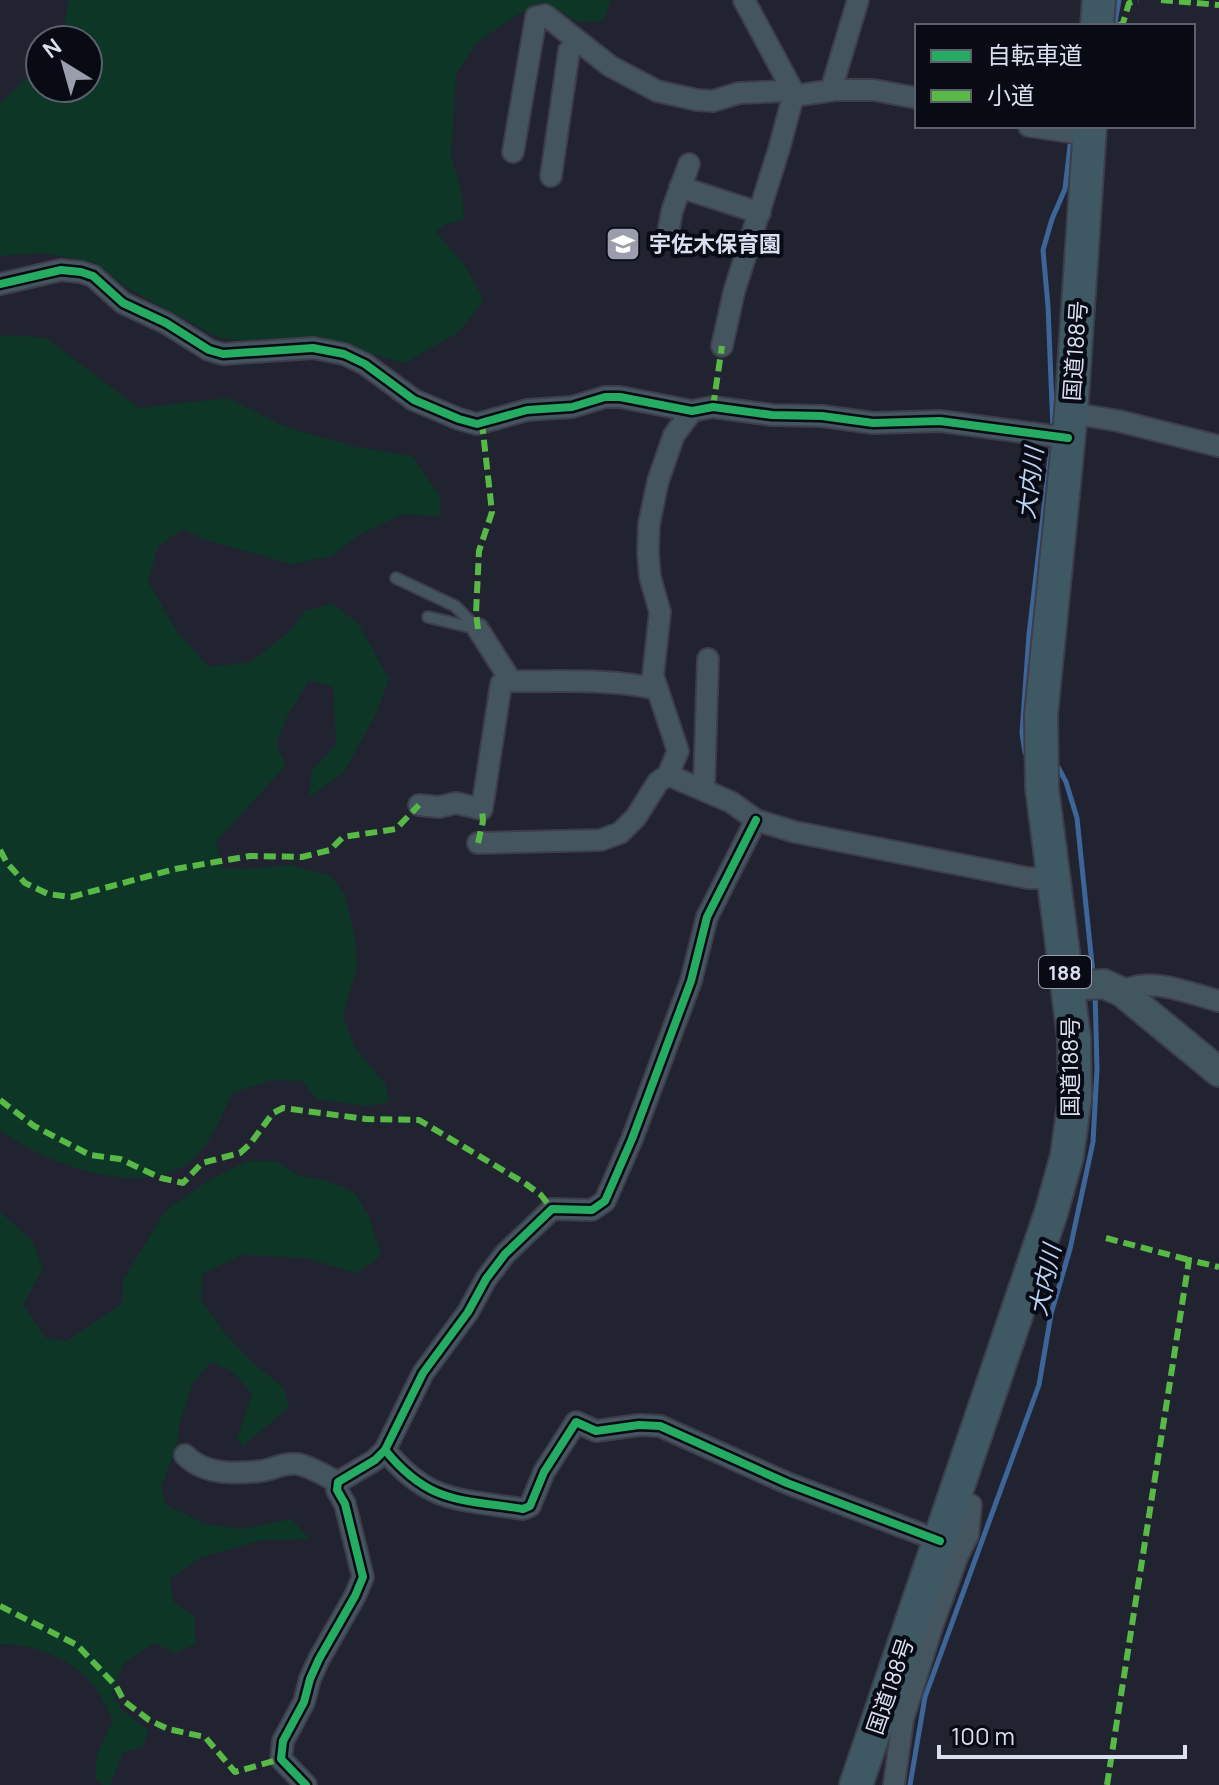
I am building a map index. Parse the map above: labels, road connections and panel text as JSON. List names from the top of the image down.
{
  "streets": {
    "highway": ["国道188号", "188"]
  },
  "water": ["大内川"],
  "places": {
    "school or university": ["宇佐木保育園"]
  },
  "legend": ["自転車道", "小道"],
  "scale_bar": "100 m",
  "north": "top left"
}
